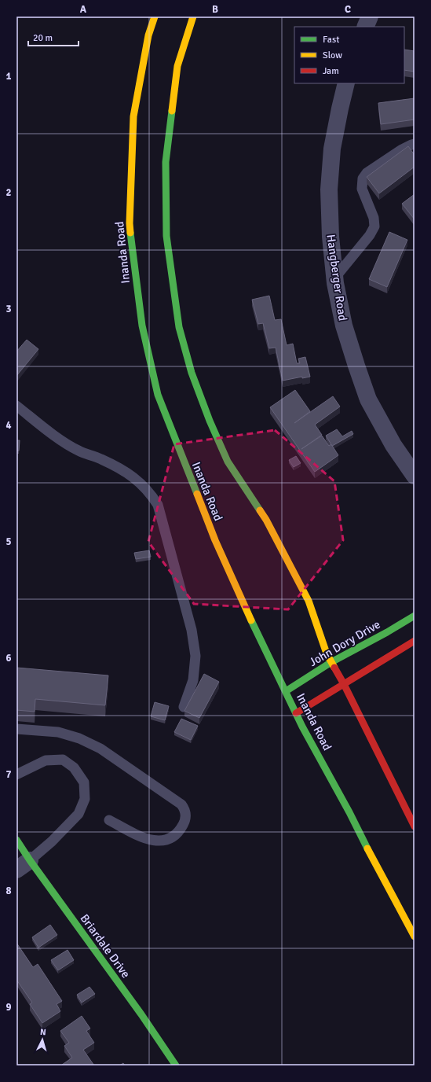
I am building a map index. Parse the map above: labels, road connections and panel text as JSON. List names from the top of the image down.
{
  "streets": {
    "street": [
      "Inanda Road",
      "Hangberger Road",
      "John Dory Drive",
      "Briardale Drive"
    ]
  },
  "crossings": [
    ["Inanda Road", "John Dory Drive"]
  ],
  "legend": ["Fast", "Slow", "Jam"],
  "scale_bar": "20 m",
  "north": "top",
  "grid": {
    "columns": ["A", "B", "C"],
    "rows": [
      "1",
      "2",
      "3",
      "4",
      "5",
      "6",
      "7",
      "8",
      "9"
    ]
  }
}
